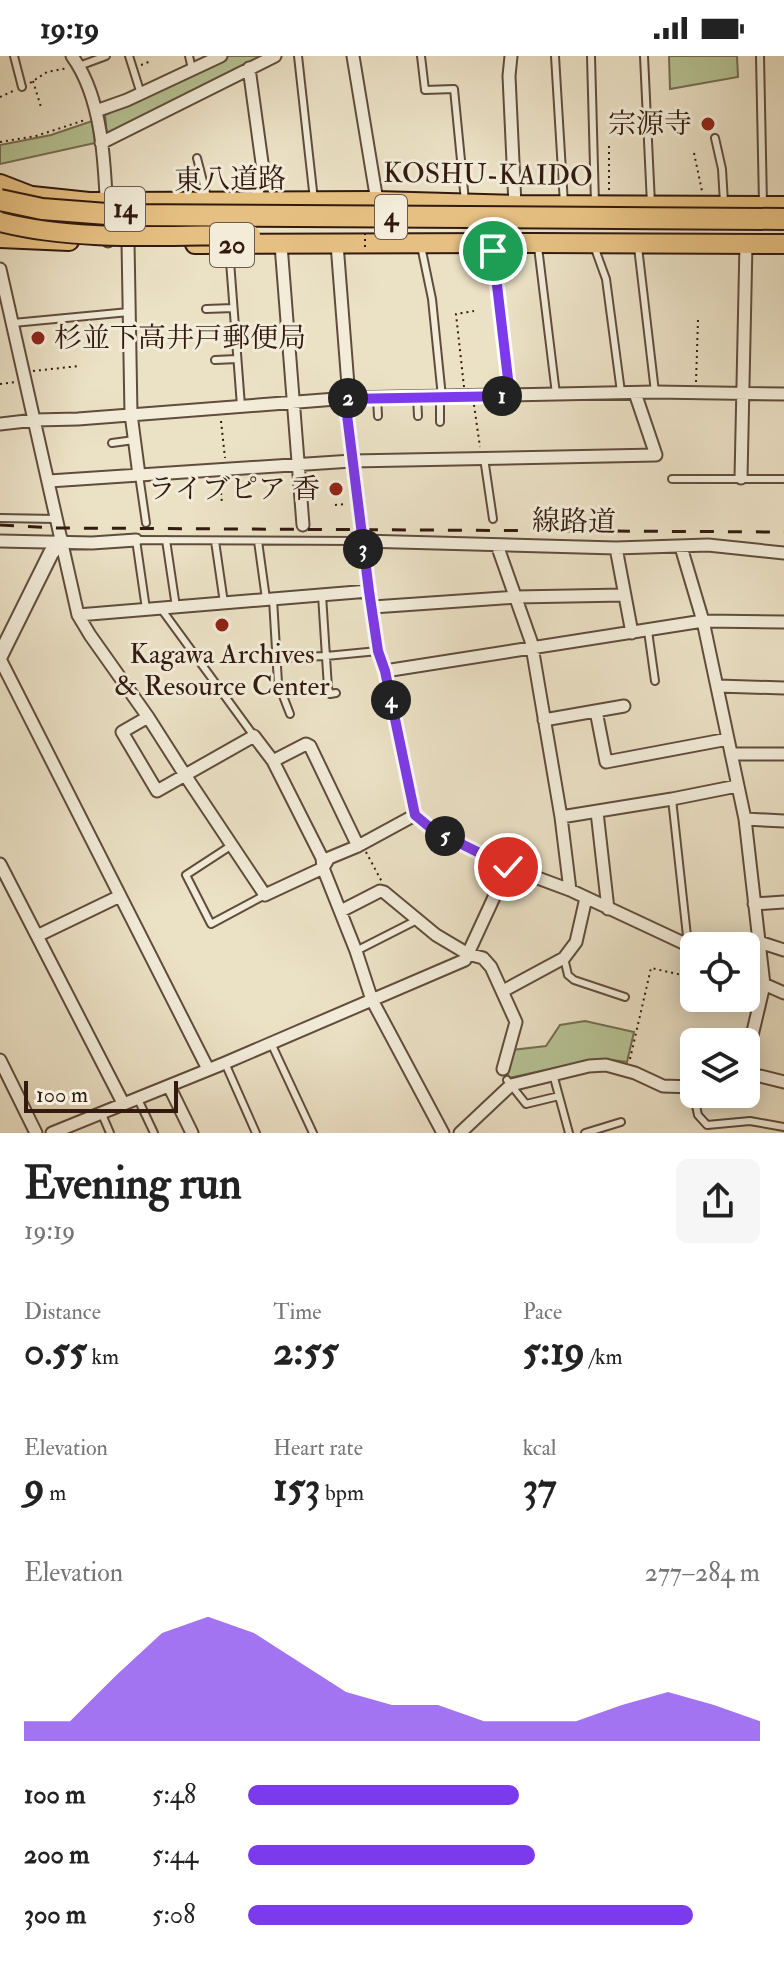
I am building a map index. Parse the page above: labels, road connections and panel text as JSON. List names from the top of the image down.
{
  "streets": {
    "highway": ["4"],
    "main road": [
      "KOSHU-KAIDO",
      "東八道路",
      "14",
      "20"
    ],
    "street": ["線路道"]
  },
  "crossings": [
    ["KOSHU-KAIDO", "東八道路"],
    ["KOSHU-KAIDO", "4"],
    ["東八道路", "4"],
    ["東八道路", "20"]
  ],
  "places": [
    "宗源寺",
    "杉並下高井戸郵便局",
    "ライブピア 香",
    "Kagawa Archives & Resource Center"
  ],
  "scale_bar": "100 m",
  "page": {
    "status": "19:19",
    "pins": [
      "1",
      "2",
      "3",
      "4",
      "5"
    ],
    "scale": "100 m",
    "heading": ["Evening run", "19:19"],
    "stats": [
      ["Distance", "0.55 km"],
      ["Time", "2:55"],
      ["Pace", "5:19 /km"],
      ["Elevation", "9 m"],
      ["Heart rate", "153 bpm"],
      ["kcal", "37"]
    ],
    "chart": ["Elevation", "277–284 m"],
    "list": [
      {
        "name": "100 m",
        "note": "5:48"
      },
      {
        "name": "200 m",
        "note": "5:44"
      },
      {
        "name": "300 m",
        "note": "5:08"
      }
    ]
  }
}
